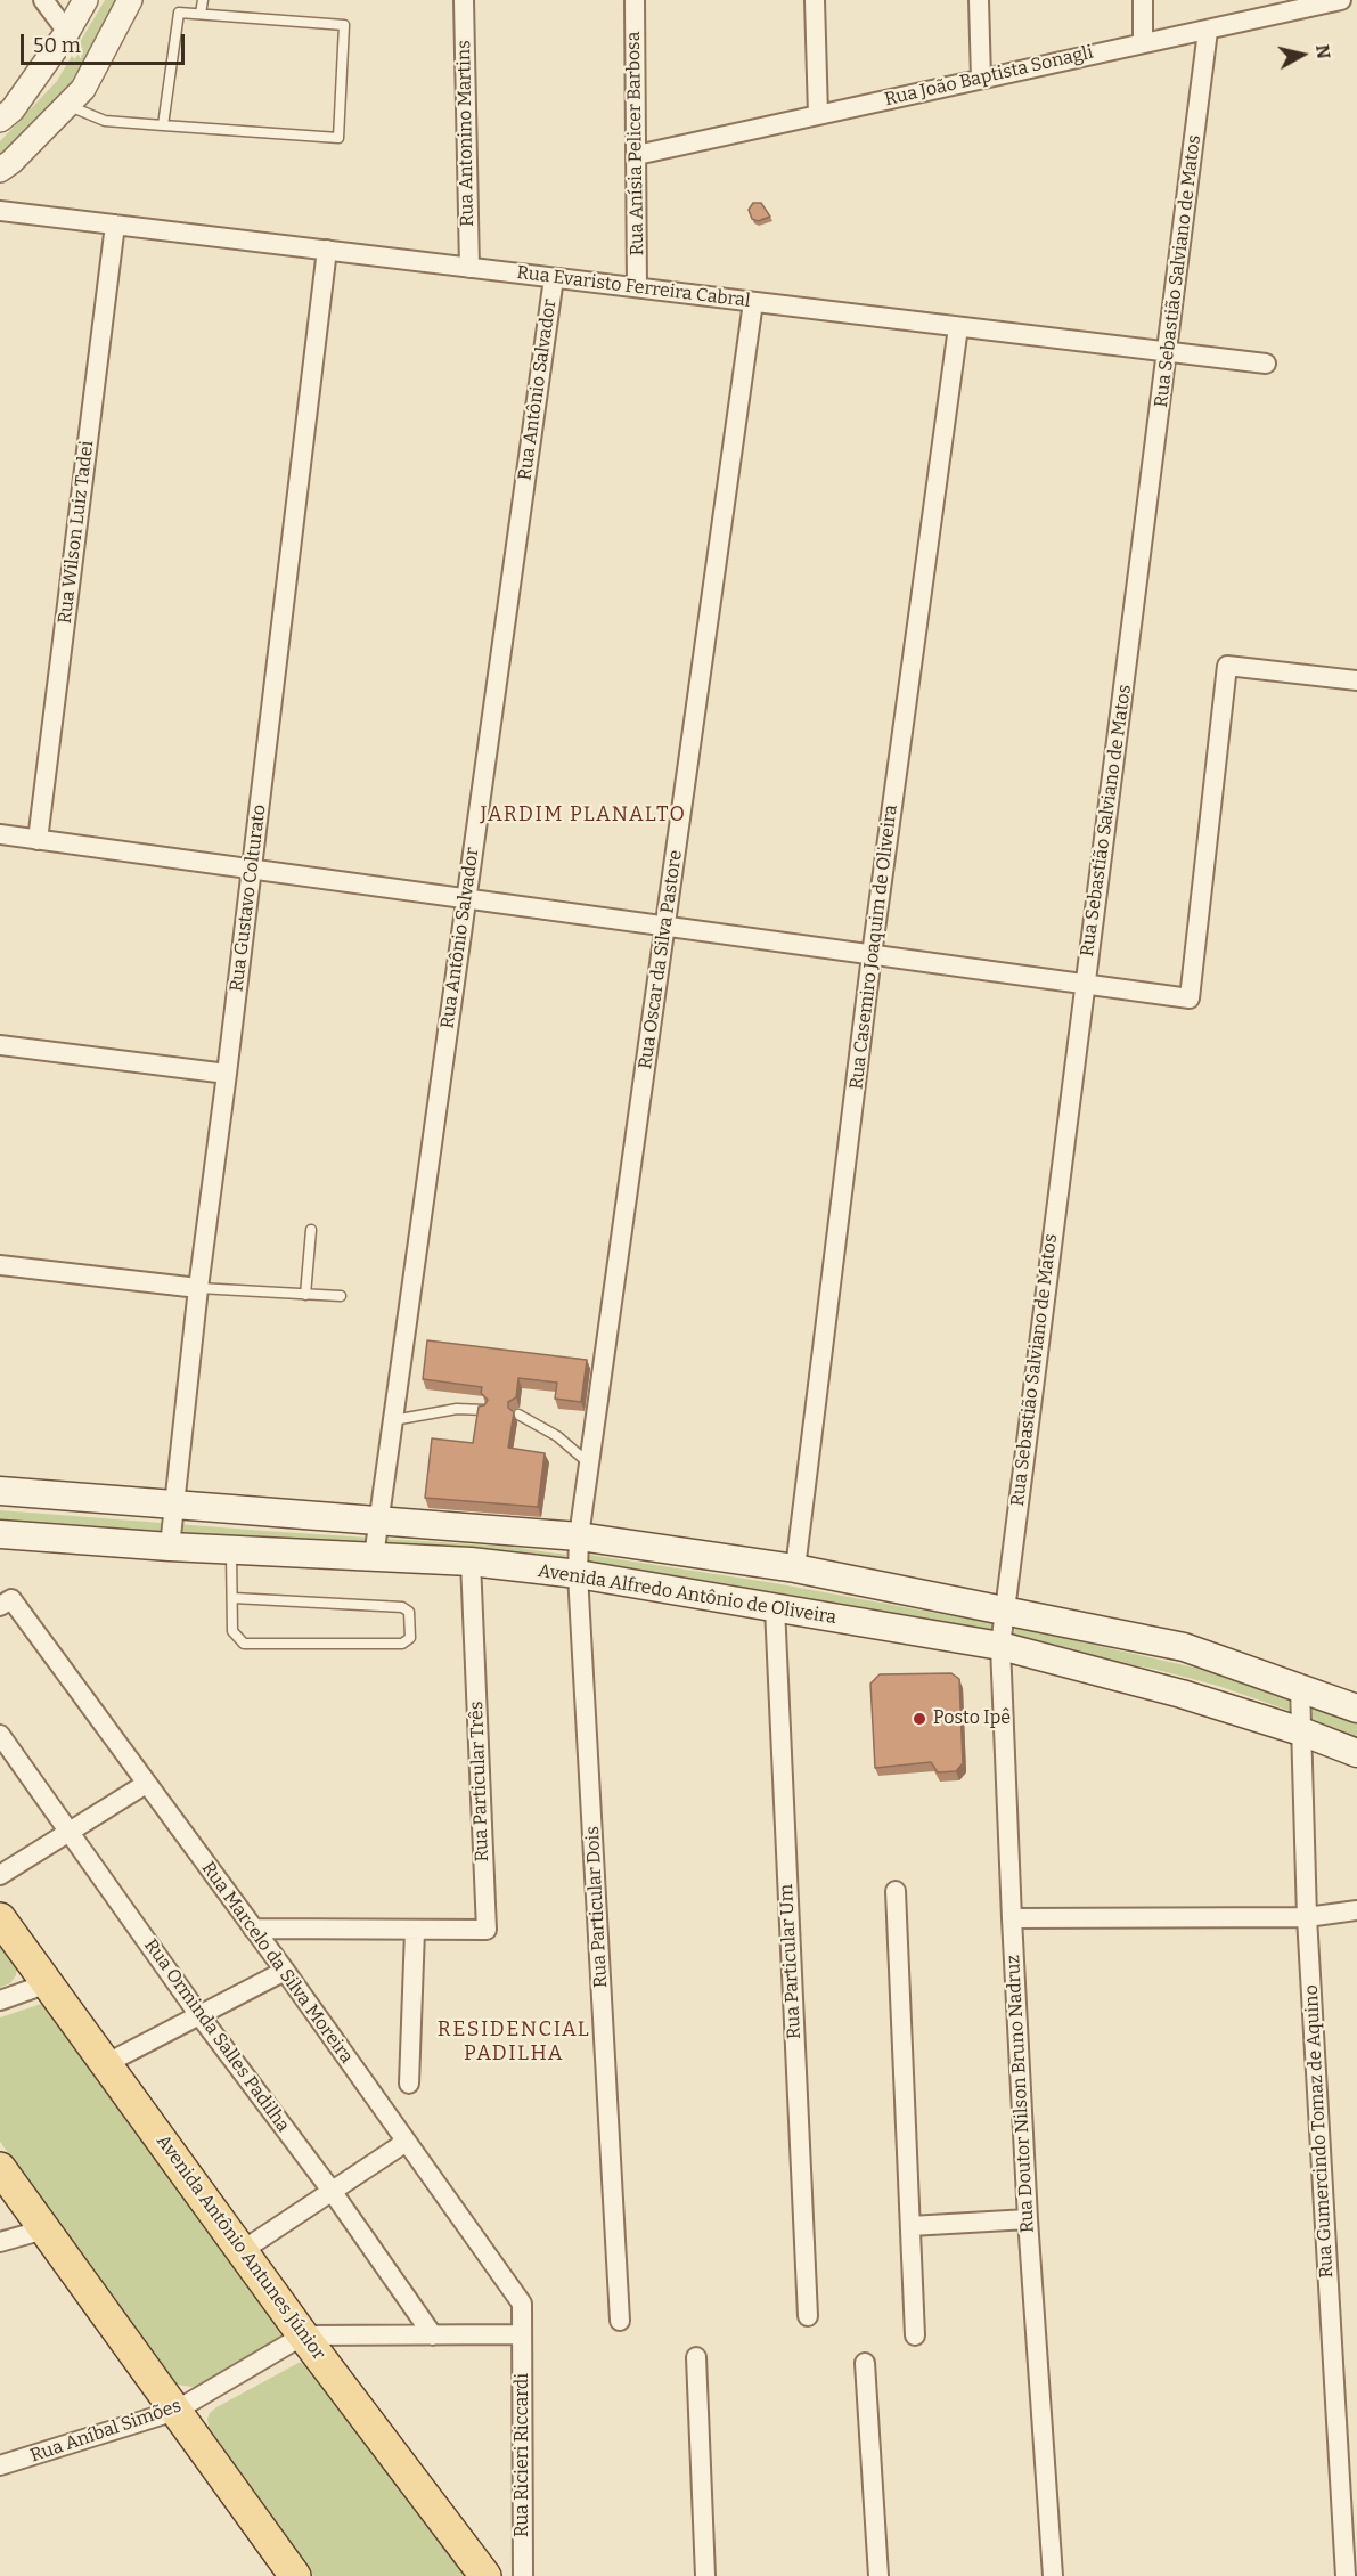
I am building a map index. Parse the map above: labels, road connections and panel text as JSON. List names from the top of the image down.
{
  "streets": {
    "main road": ["Avenida Alfredo Antônio de Oliveira", "Avenida Antônio Antunes Júnior"],
    "street": [
      "Rua João Baptista Sonagli",
      "Rua Antonino Martins",
      "Rua Anísia Pelicer Barbosa",
      "Rua Sebastião Salviano de Matos",
      "Rua Evaristo Ferreira Cabral",
      "Rua Antônio Salvador",
      "Rua Wilson Luiz Tadei",
      "Rua Gustavo Colturato",
      "Rua Casemiro Joaquim de Oliveira",
      "Rua Oscar da Silva Pastore",
      "Rua Particular Três",
      "Rua Particular Dois",
      "Rua Particular Um",
      "Rua Marcelo da Silva Moreira",
      "Rua Orminda Salles Padilha",
      "Rua Doutor Nilson Bruno Nadruz",
      "Rua Gumercindo Tomaz de Aquino",
      "Rua Aníbal Simões",
      "Rua Ricieri Riccardi"
    ]
  },
  "crossings": [
    ["Rua João Baptista Sonagli", "Rua Anísia Pelicer Barbosa"],
    ["Rua João Baptista Sonagli", "Rua Sebastião Salviano de Matos"],
    ["Rua Antonino Martins", "Rua Evaristo Ferreira Cabral"],
    ["Rua Anísia Pelicer Barbosa", "Rua Evaristo Ferreira Cabral"],
    ["Rua Sebastião Salviano de Matos", "Rua Evaristo Ferreira Cabral"],
    ["Rua Sebastião Salviano de Matos", "Avenida Alfredo Antônio de Oliveira"],
    ["Rua Sebastião Salviano de Matos", "Rua Doutor Nilson Bruno Nadruz"],
    ["Rua Evaristo Ferreira Cabral", "Rua Antônio Salvador"],
    ["Rua Evaristo Ferreira Cabral", "Rua Wilson Luiz Tadei"],
    ["Rua Evaristo Ferreira Cabral", "Rua Gustavo Colturato"],
    ["Rua Evaristo Ferreira Cabral", "Rua Casemiro Joaquim de Oliveira"],
    ["Rua Evaristo Ferreira Cabral", "Rua Oscar da Silva Pastore"],
    ["Rua Antônio Salvador", "Avenida Alfredo Antônio de Oliveira"],
    ["Rua Gustavo Colturato", "Avenida Alfredo Antônio de Oliveira"],
    ["Rua Casemiro Joaquim de Oliveira", "Avenida Alfredo Antônio de Oliveira"],
    ["Rua Oscar da Silva Pastore", "Avenida Alfredo Antônio de Oliveira"],
    ["Rua Oscar da Silva Pastore", "Rua Particular Dois"],
    ["Avenida Alfredo Antônio de Oliveira", "Rua Particular Três"],
    ["Avenida Alfredo Antônio de Oliveira", "Rua Particular Dois"],
    ["Avenida Alfredo Antônio de Oliveira", "Rua Particular Um"],
    ["Avenida Alfredo Antônio de Oliveira", "Rua Doutor Nilson Bruno Nadruz"],
    ["Avenida Alfredo Antônio de Oliveira", "Rua Gumercindo Tomaz de Aquino"],
    ["Rua Particular Três", "Rua Marcelo da Silva Moreira"],
    ["Rua Marcelo da Silva Moreira", "Rua Ricieri Riccardi"],
    ["Avenida Antônio Antunes Júnior", "Rua Aníbal Simões"]
  ],
  "districts": ["JARDIM PLANALTO", "RESIDENCIAL PADILHA"],
  "places": ["Posto Ipê"],
  "scale_bar": "50 m",
  "north": "right"
}
